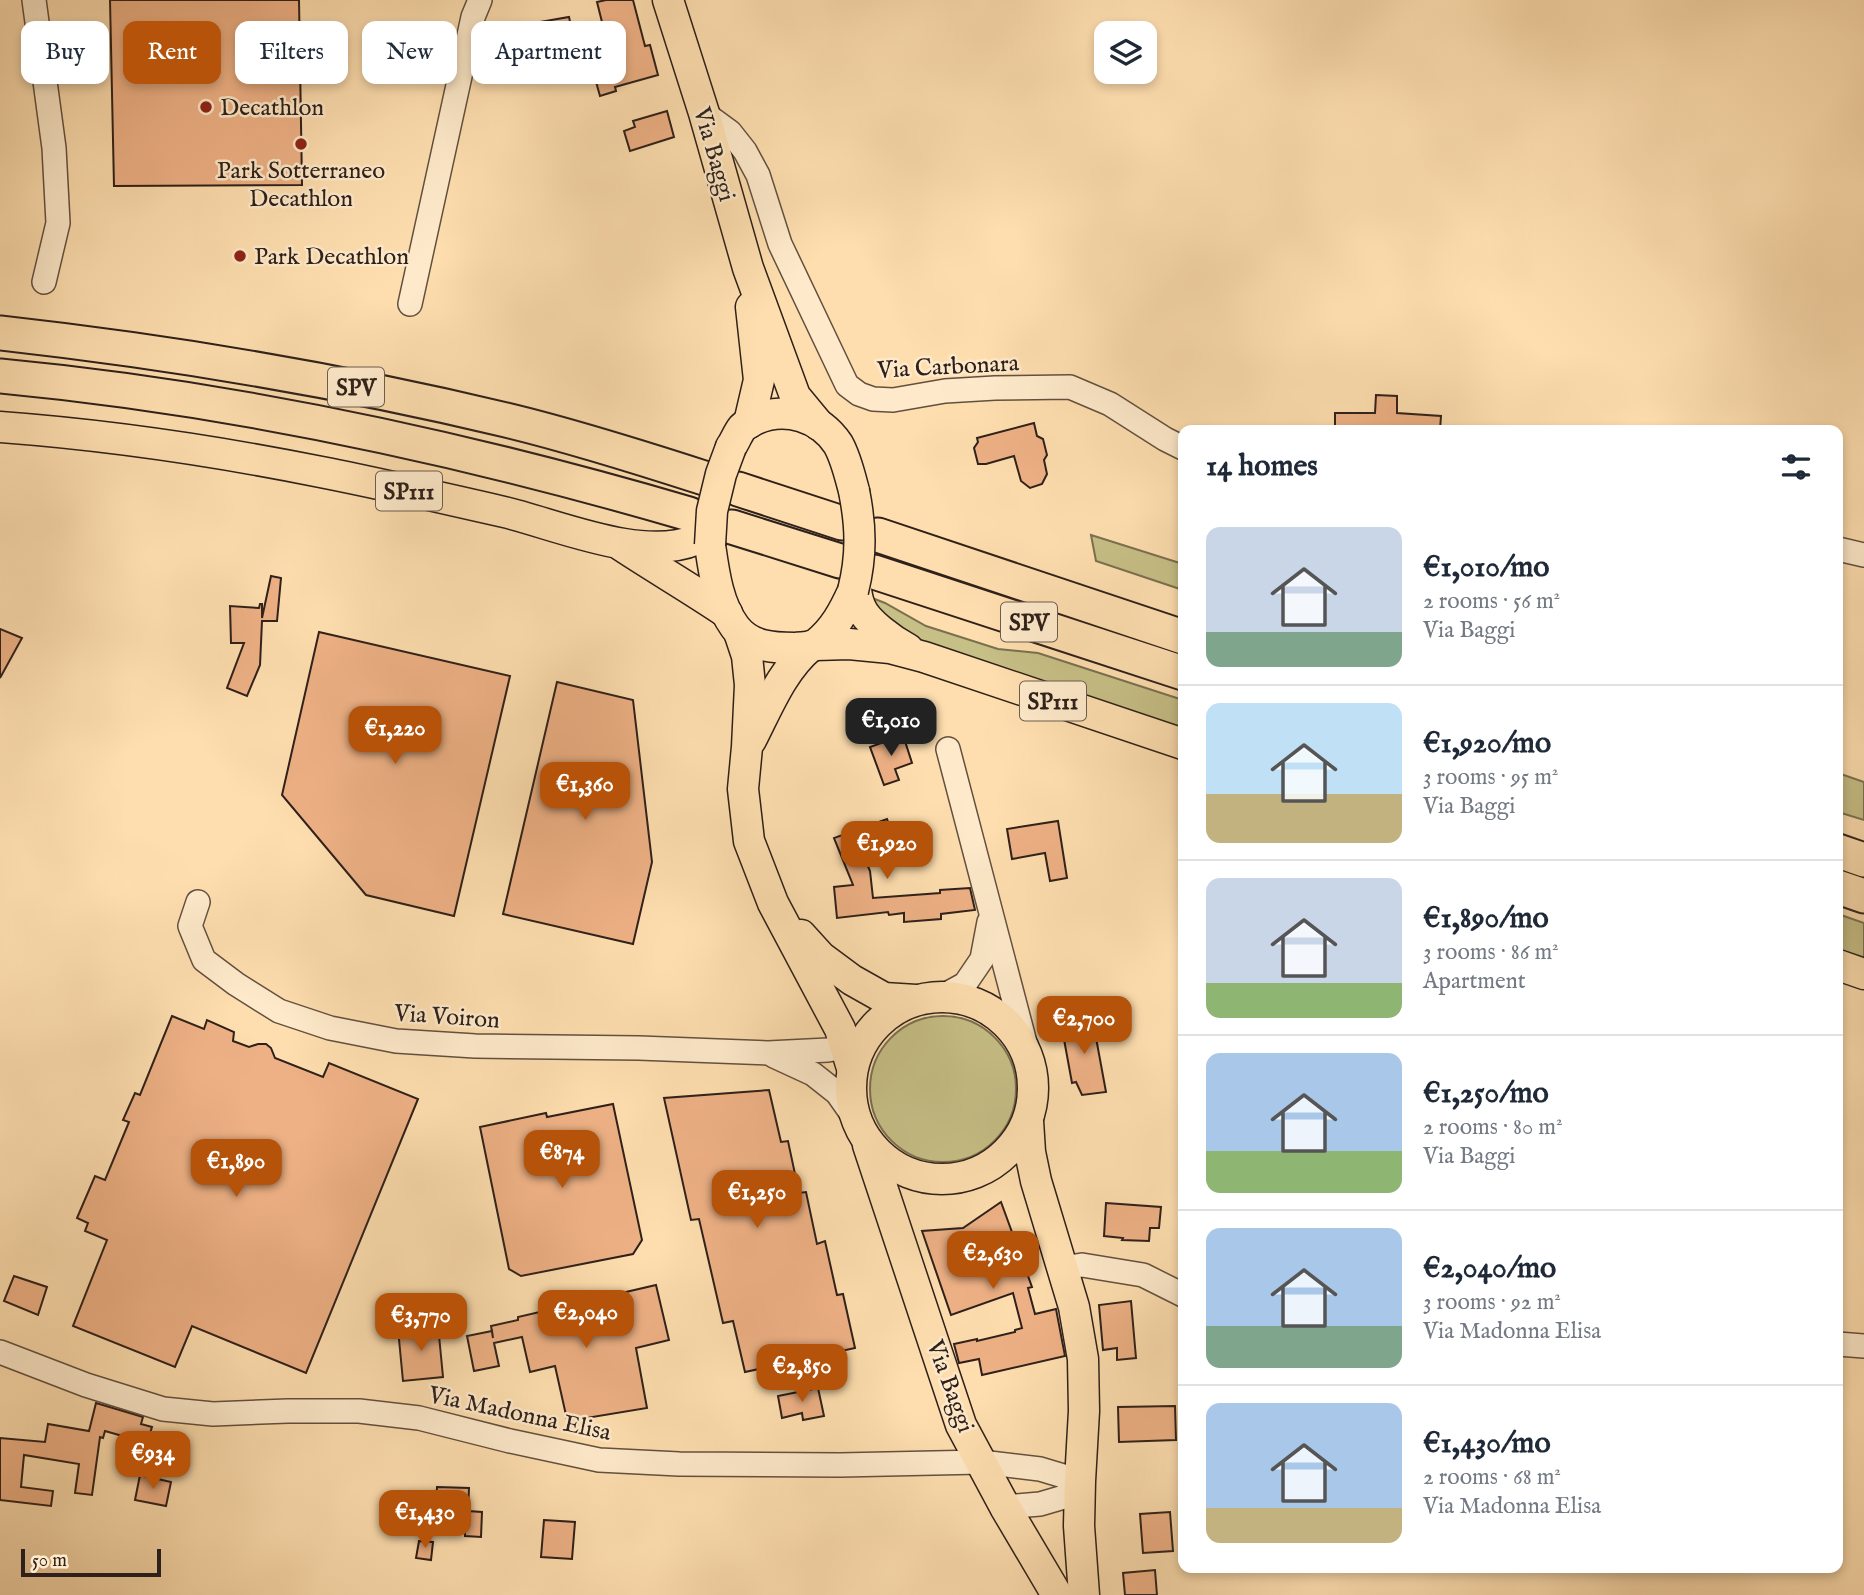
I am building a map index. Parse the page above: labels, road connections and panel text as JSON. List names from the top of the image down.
{
  "streets": {
    "highway": ["SPV"],
    "main road": ["Via Baggi", "SP111"],
    "street": ["Via Carbonara", "Via Voiron", "Via Madonna Elisa"]
  },
  "crossings": [
    ["Via Baggi", "Via Carbonara"],
    ["Via Baggi", "SPV"],
    ["Via Baggi", "SP111"],
    ["Via Baggi", "Via Voiron"],
    ["Via Baggi", "Via Madonna Elisa"],
    ["SPV", "SP111"]
  ],
  "places": ["Decathlon", "Park Sotterraneo Decathlon", "Park Decathlon"],
  "scale_bar": "50 m",
  "page": {
    "chip": [
      "Buy",
      "Rent",
      "Filters",
      "New",
      "Apartment"
    ],
    "heading": "14 homes",
    "list": [
      {
        "name": "€1,010/mo",
        "note": "2 rooms · 56 m² · Via Baggi"
      },
      {
        "name": "€1,920/mo",
        "note": "3 rooms · 95 m² · Via Baggi"
      },
      {
        "name": "€1,890/mo",
        "note": "3 rooms · 86 m² · Apartment"
      },
      {
        "name": "€1,250/mo",
        "note": "2 rooms · 80 m² · Via Baggi"
      },
      {
        "name": "€2,040/mo",
        "note": "3 rooms · 92 m² · Via Madonna Elisa"
      },
      {
        "name": "€1,430/mo",
        "note": "2 rooms · 68 m² · Via Madonna Elisa"
      }
    ],
    "price": [
      "€1,010",
      "€1,220",
      "€1,360",
      "€1,920",
      "€2,700",
      "€874",
      "€1,890",
      "€1,250",
      "€2,630",
      "€2,040",
      "€3,770",
      "€2,850",
      "€934",
      "€1,430"
    ],
    "scale": "50 m"
  }
}
